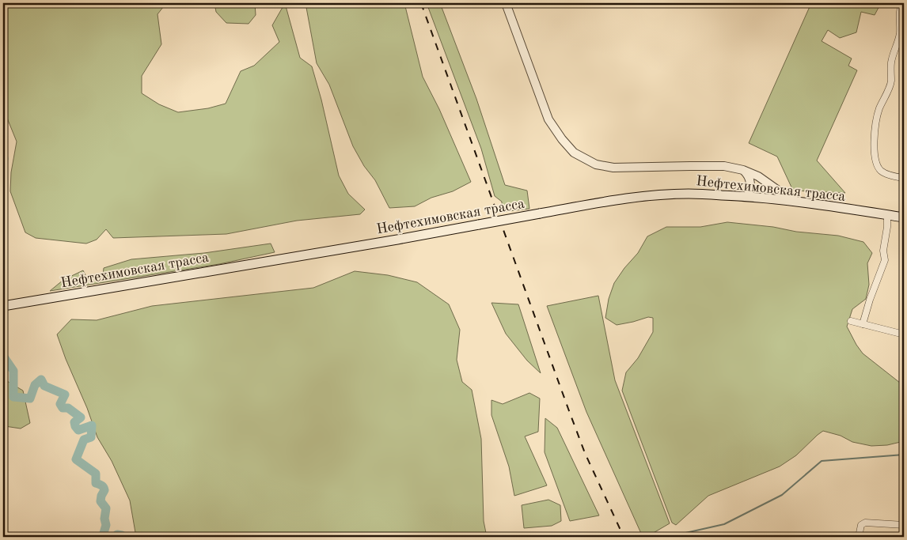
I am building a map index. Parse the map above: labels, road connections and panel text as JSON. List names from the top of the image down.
{
  "streets": {
    "main road": ["Нефтехимовская трасса"]
  }
}
